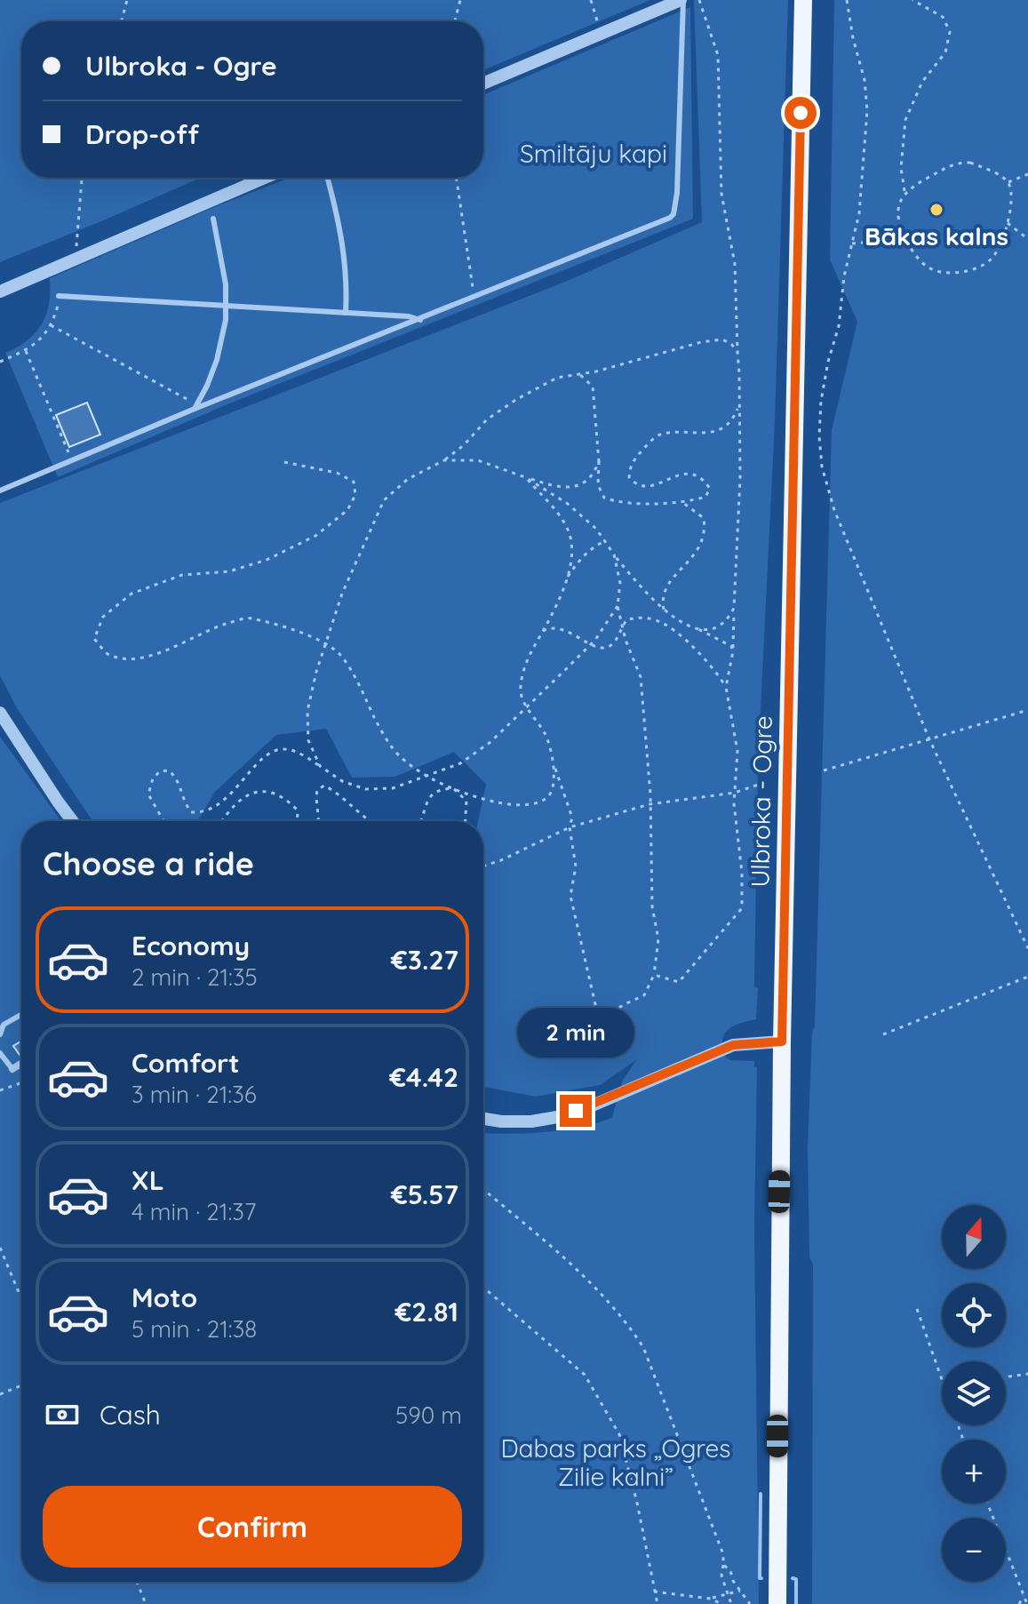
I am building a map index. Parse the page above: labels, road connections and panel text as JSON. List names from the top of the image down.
{
  "streets": {
    "main road": ["Ulbroka - Ogre"]
  },
  "parks": ["Smiltāju kapi", "Dabas parks „Ogres Zilie kalni”"],
  "places": ["Bākas kalns"],
  "north": "top",
  "page": {
    "banner": ["Ulbroka - Ogre", "Drop-off"],
    "heading": "Choose a ride",
    "list": [
      {
        "name": "Economy",
        "note": "2 min · 21:35",
        "value": "€3.27"
      },
      {
        "name": "Comfort",
        "note": "3 min · 21:36",
        "value": "€4.42"
      },
      {
        "name": "XL",
        "note": "4 min · 21:37",
        "value": "€5.57"
      },
      {
        "name": "Moto",
        "note": "5 min · 21:38",
        "value": "€2.81"
      }
    ],
    "bubble": "2 min",
    "map_buttons": ["+", "−"],
    "pay": ["Cash", "590 m"],
    "buttons": "Confirm"
  }
}
